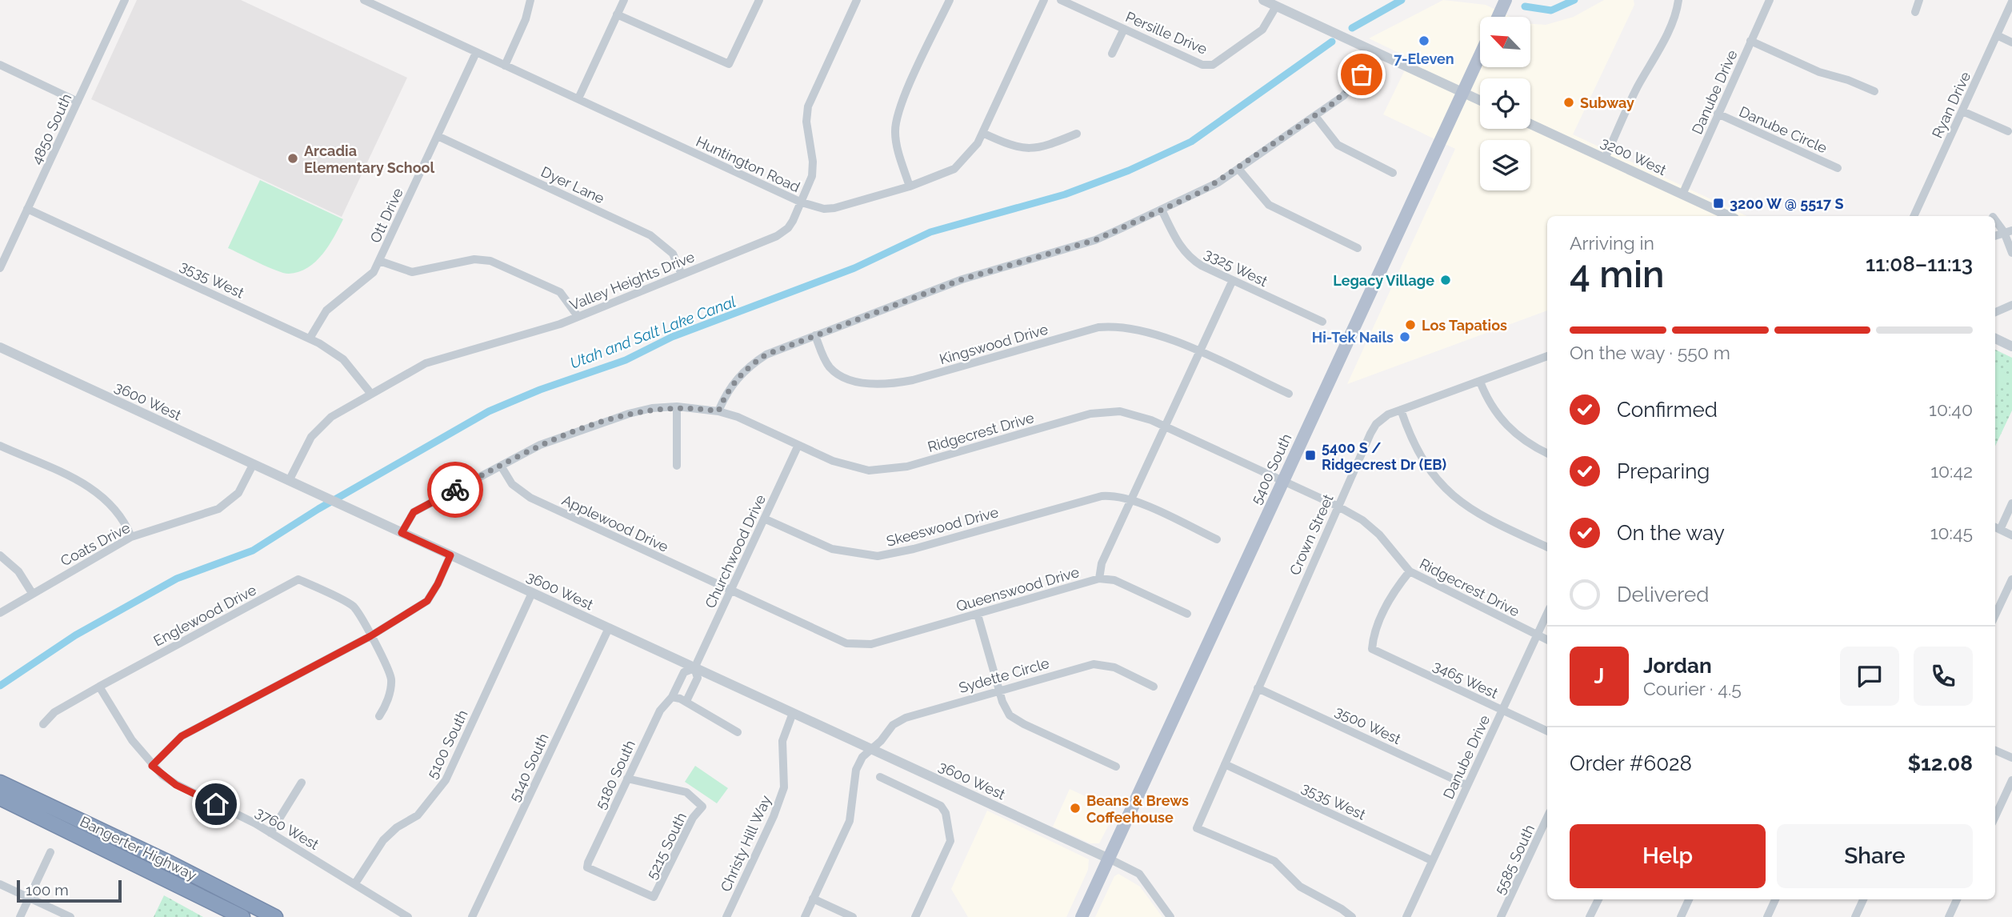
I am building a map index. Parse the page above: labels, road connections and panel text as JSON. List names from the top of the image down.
{
  "streets": {
    "highway": ["Bangerter Highway"],
    "main road": ["5400 South"],
    "street": [
      "Persille Drive",
      "Danube Drive",
      "Ryan Drive",
      "4850 South",
      "Danube Circle",
      "3200 West",
      "Huntington Road",
      "Dyer Lane",
      "Ott Drive",
      "3325 West",
      "3535 West",
      "Valley Heights Drive",
      "Kingswood Drive",
      "3600 West",
      "Ridgecrest Drive",
      "Applewood Drive",
      "Skeeswood Drive",
      "Crown Street",
      "Coats Drive",
      "Churchwood Drive",
      "Queenswood Drive",
      "Englewood Drive",
      "Sydette Circle",
      "3465 West",
      "3500 West",
      "5100 South",
      "5140 South",
      "5180 South",
      "3760 West",
      "Christy Hill Way",
      "5215 South",
      "5585 South"
    ]
  },
  "crossings": [
    ["Danube Drive", "Danube Circle"],
    ["Danube Drive", "3200 West"],
    ["Danube Drive", "3535 West"],
    ["Danube Drive", "Ridgecrest Drive"],
    ["Danube Drive", "3465 West"],
    ["Danube Drive", "3500 West"],
    ["4850 South", "3535 West"],
    ["Huntington Road", "Ott Drive"],
    ["Huntington Road", "Valley Heights Drive"],
    ["Dyer Lane", "Ott Drive"],
    ["Dyer Lane", "Valley Heights Drive"],
    ["Ott Drive", "3535 West"],
    ["3325 West", "Queenswood Drive"],
    ["3535 West", "Valley Heights Drive"],
    ["3535 West", "Crown Street"],
    ["Valley Heights Drive", "3600 West"],
    ["Kingswood Drive", "Queenswood Drive"],
    ["3600 West", "Ridgecrest Drive"],
    ["3600 West", "5400 South"],
    ["3600 West", "Coats Drive"],
    ["3600 West", "Churchwood Drive"],
    ["3600 West", "Sydette Circle"],
    ["3600 West", "5100 South"],
    ["3600 West", "5140 South"],
    ["3600 West", "5180 South"],
    ["3600 West", "Christy Hill Way"],
    ["Ridgecrest Drive", "5400 South"],
    ["Ridgecrest Drive", "Applewood Drive"],
    ["Ridgecrest Drive", "Crown Street"],
    ["Ridgecrest Drive", "Churchwood Drive"],
    ["Ridgecrest Drive", "Queenswood Drive"],
    ["Ridgecrest Drive", "3465 West"],
    ["Applewood Drive", "Churchwood Drive"],
    ["Applewood Drive", "Queenswood Drive"],
    ["Skeeswood Drive", "Churchwood Drive"],
    ["Skeeswood Drive", "Queenswood Drive"],
    ["Crown Street", "3500 West"],
    ["Churchwood Drive", "Queenswood Drive"],
    ["Churchwood Drive", "5180 South"],
    ["Englewood Drive", "3760 West"],
    ["5100 South", "3760 West"],
    ["5180 South", "5215 South"]
  ],
  "water": ["Utah and Salt Lake Canal"],
  "places": {
    "other": [
      "7-Eleven",
      "Subway",
      "Arcadia Elementary School",
      "Legacy Village",
      "Los Tapatios",
      "Hi-Tek Nails",
      "Beans & Brews Coffeehouse"
    ],
    "transit": ["3200 W @ 5517 S", "5400 S / Ridgecrest Dr (EB)"]
  },
  "scale_bar": "100 m",
  "north": "top left",
  "page": {
    "heading": ["4 min", "Arriving in", "11:08–11:13"],
    "panel": [
      "Jordan",
      "Courier · 4.5",
      "Order #6028",
      "$12.08"
    ],
    "bar": "On the way · 550 m",
    "list": [
      ["Confirmed", "10:40"],
      ["Preparing", "10:42"],
      ["On the way", "10:45"],
      "Delivered"
    ],
    "round": "J",
    "buttons": ["Help", "Share"],
    "scale": "100 m"
  }
}
